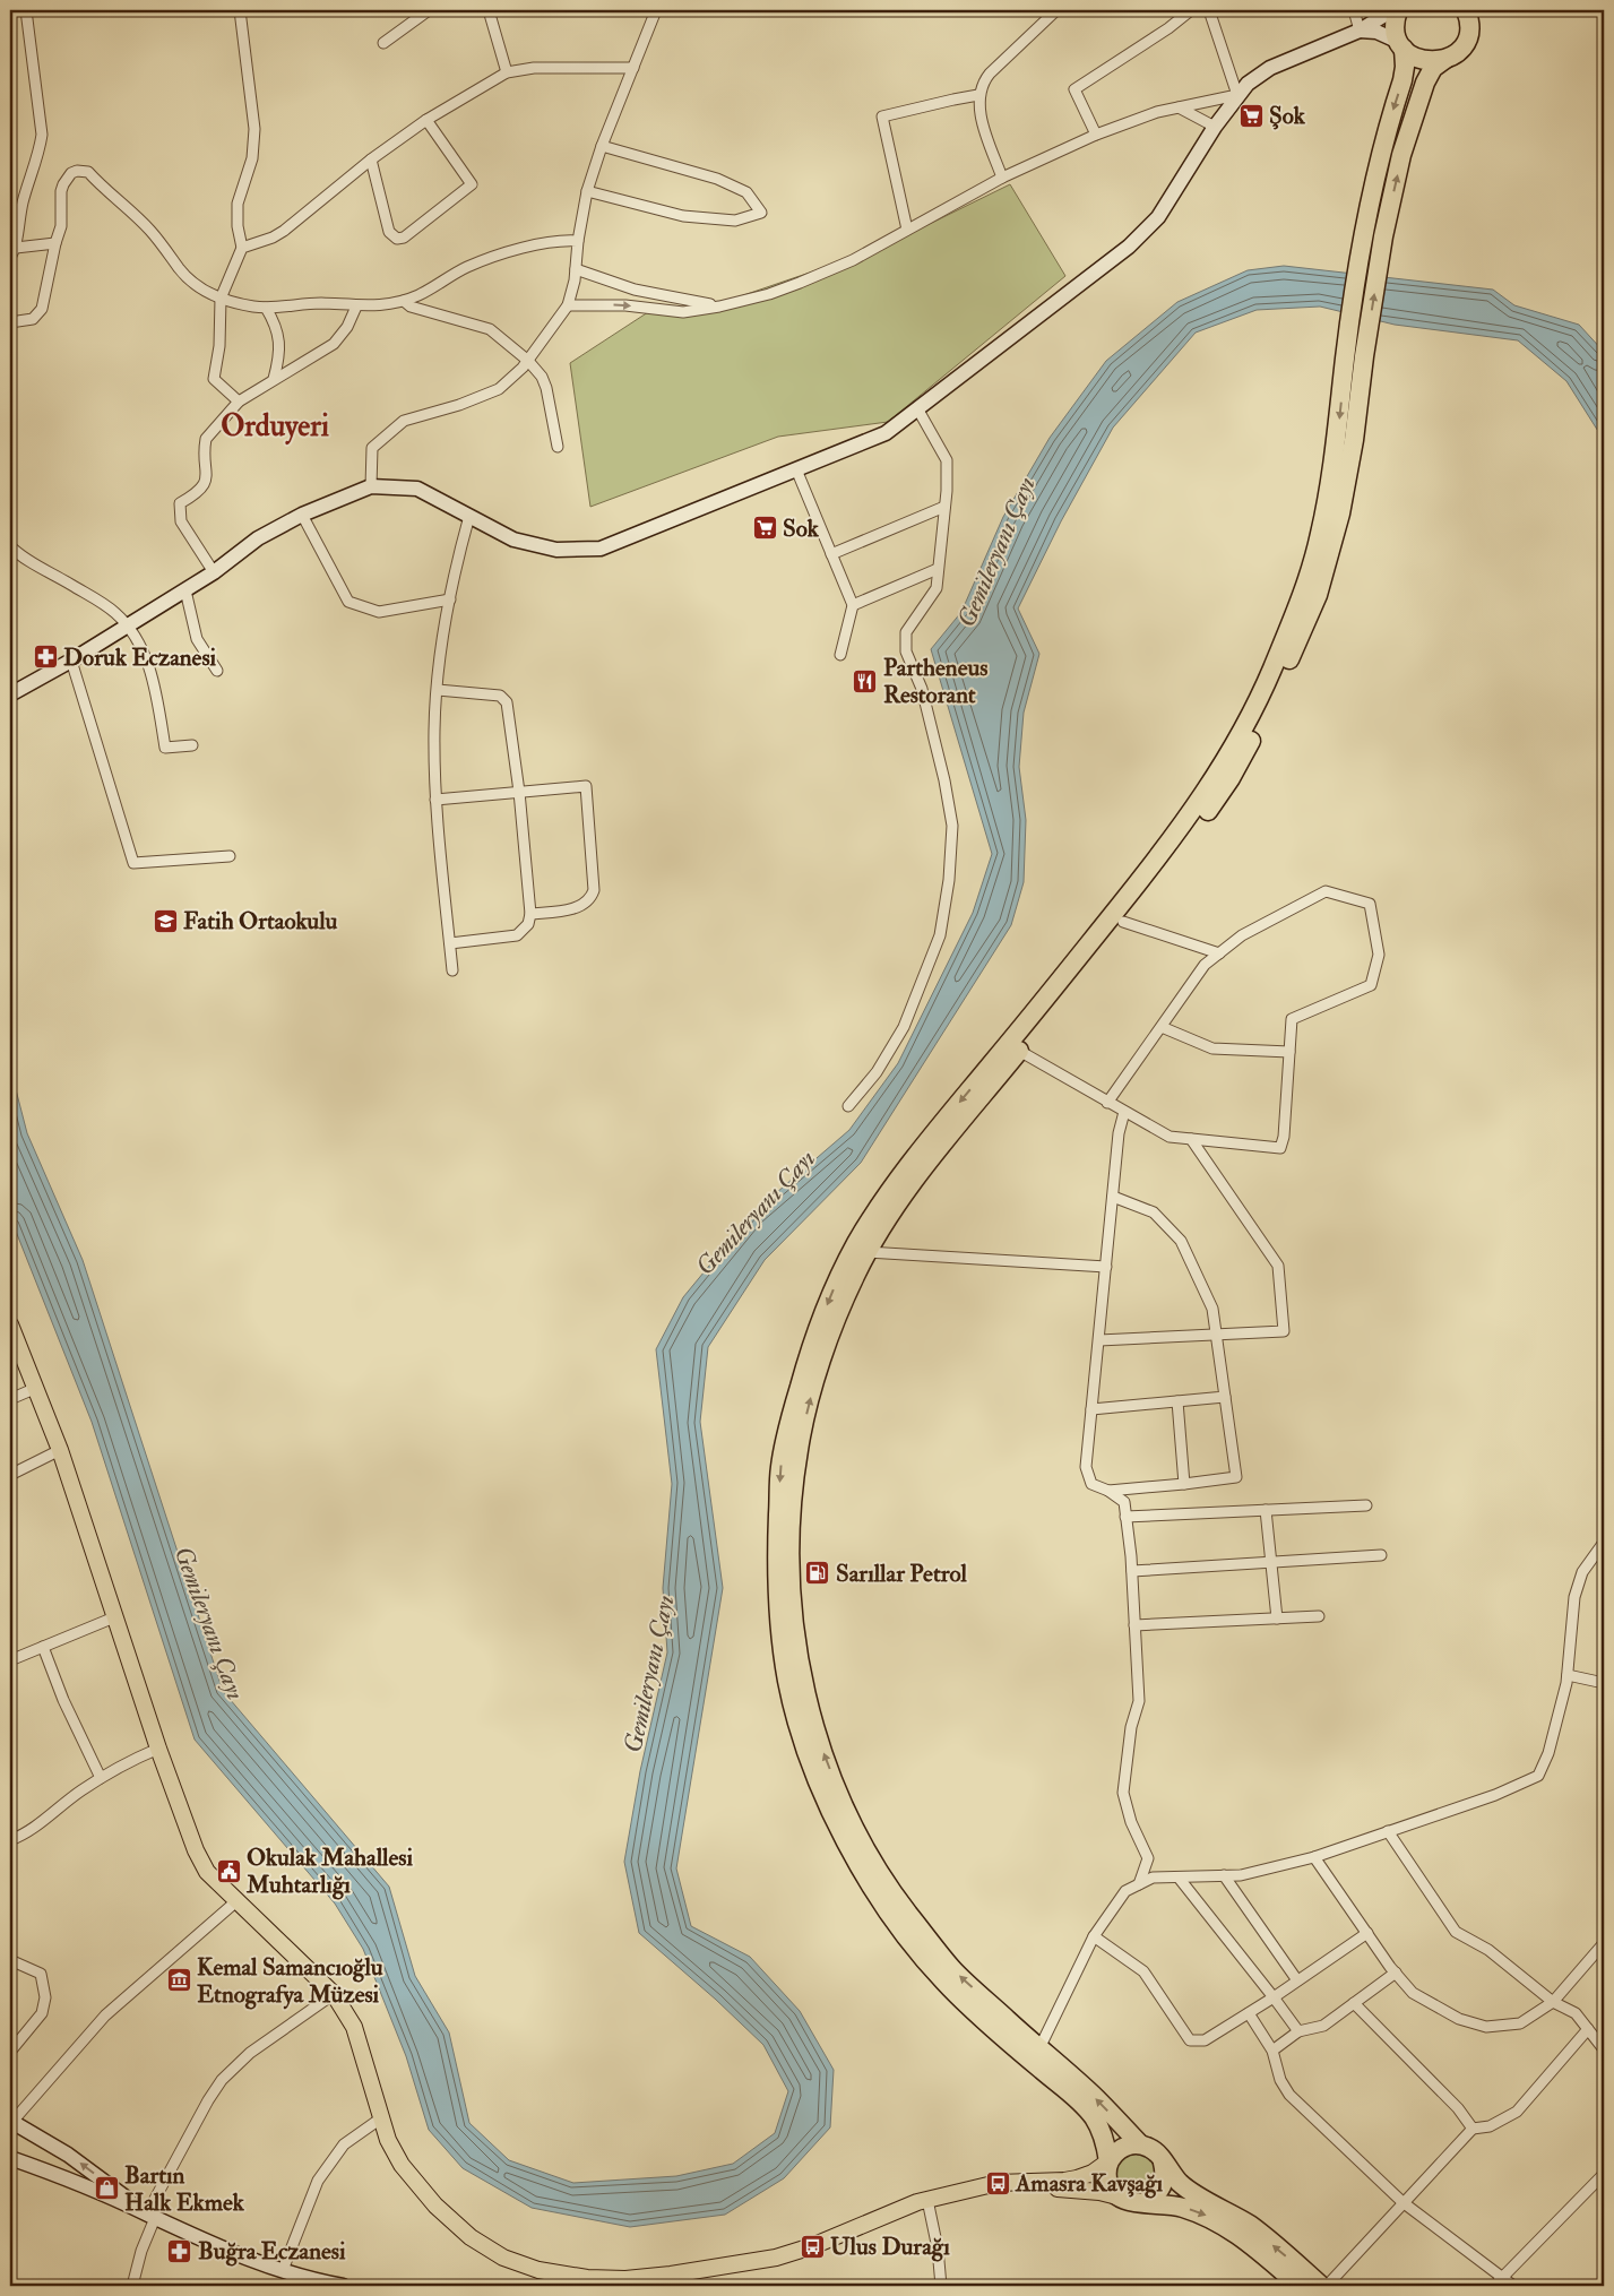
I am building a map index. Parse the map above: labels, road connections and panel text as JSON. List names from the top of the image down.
{
  "districts": ["Orduyeri"],
  "water": ["Gemileryanı Çayı"],
  "places": {
    "supermarket": ["Şok", "Sok"],
    "pharmacy": ["Doruk Eczanesi", "Buğra Eczanesi"],
    "restaurant": ["Partheneus Restorant"],
    "school or university": ["Fatih Ortaokulu"],
    "fuel station": ["Sarıllar Petrol"],
    "public building": ["Okulak Mahallesi Muhtarlığı"],
    "museum": ["Kemal Samancıoğlu Etnografya Müzesi"],
    "bus stop": ["Amasra Kavşağı", "Ulus Durağı"],
    "shop": ["Bartın Halk Ekmek"]
  }
}
